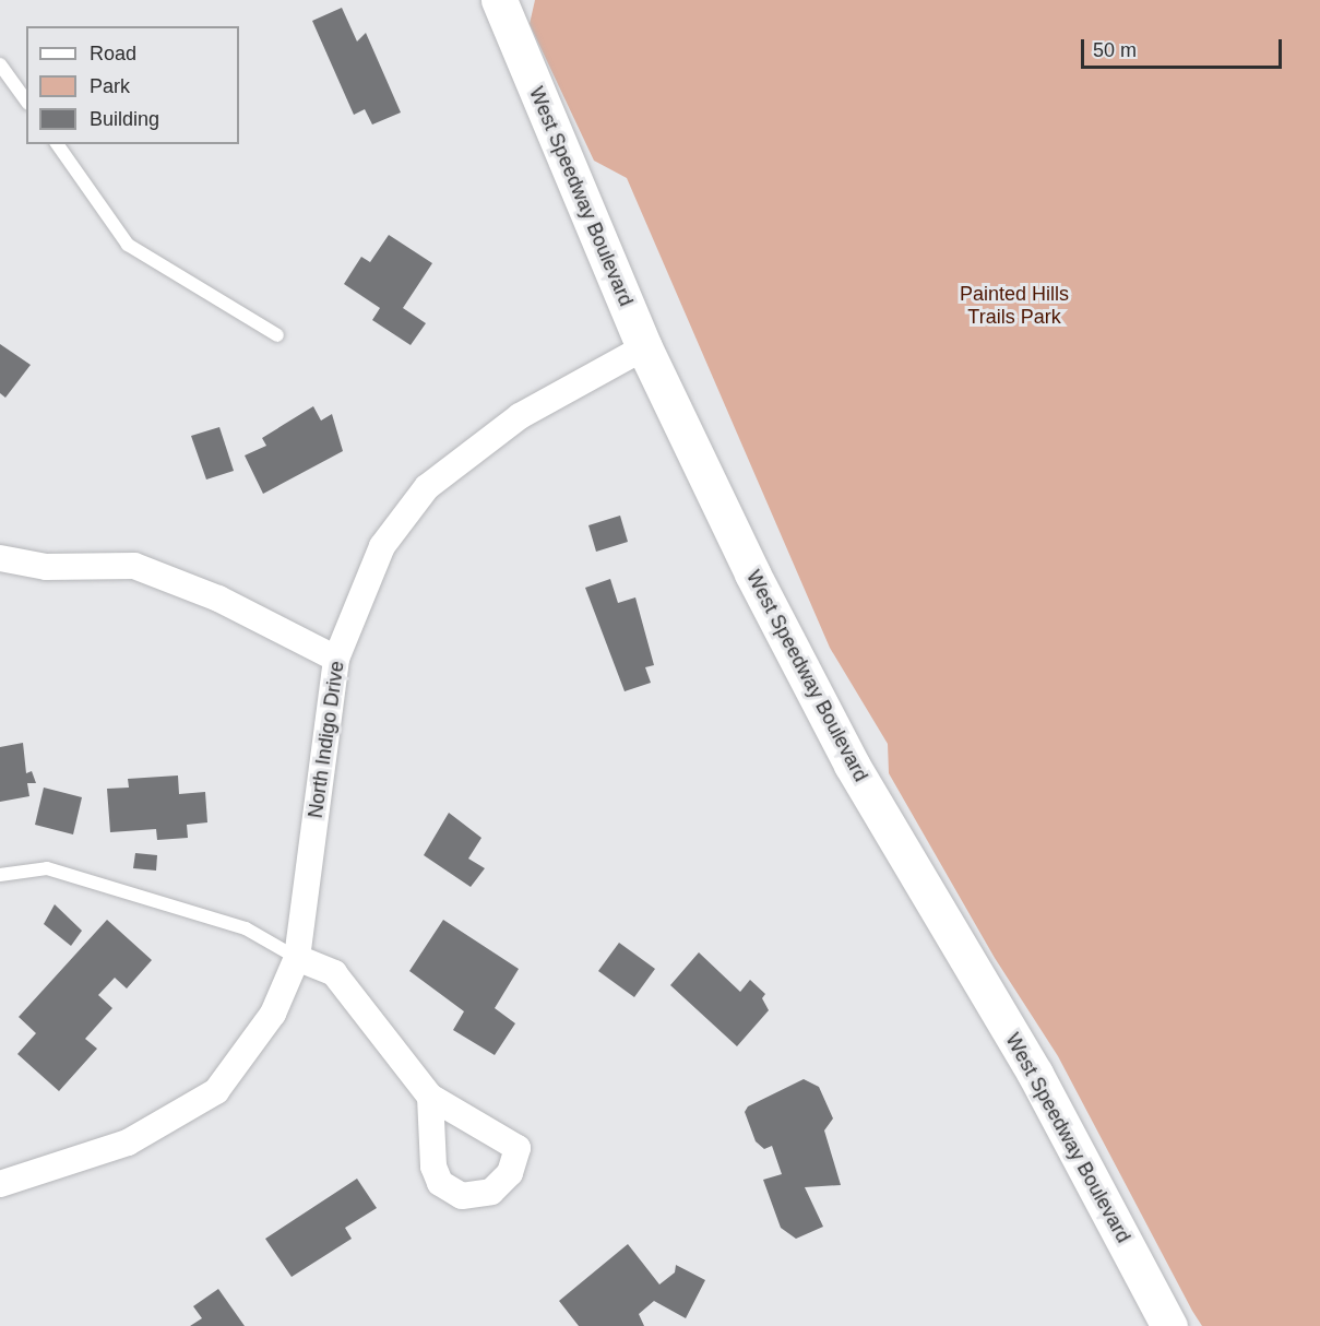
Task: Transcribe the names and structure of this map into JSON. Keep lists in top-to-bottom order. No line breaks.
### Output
{"streets":{"main road":["West Speedway Boulevard"],"street":["North Indigo Drive"]},"crossings":[["West Speedway Boulevard","North Indigo Drive"]],"parks":["Painted Hills Trails Park"],"legend":["Road","Park","Building"],"scale_bar":"50 m"}
